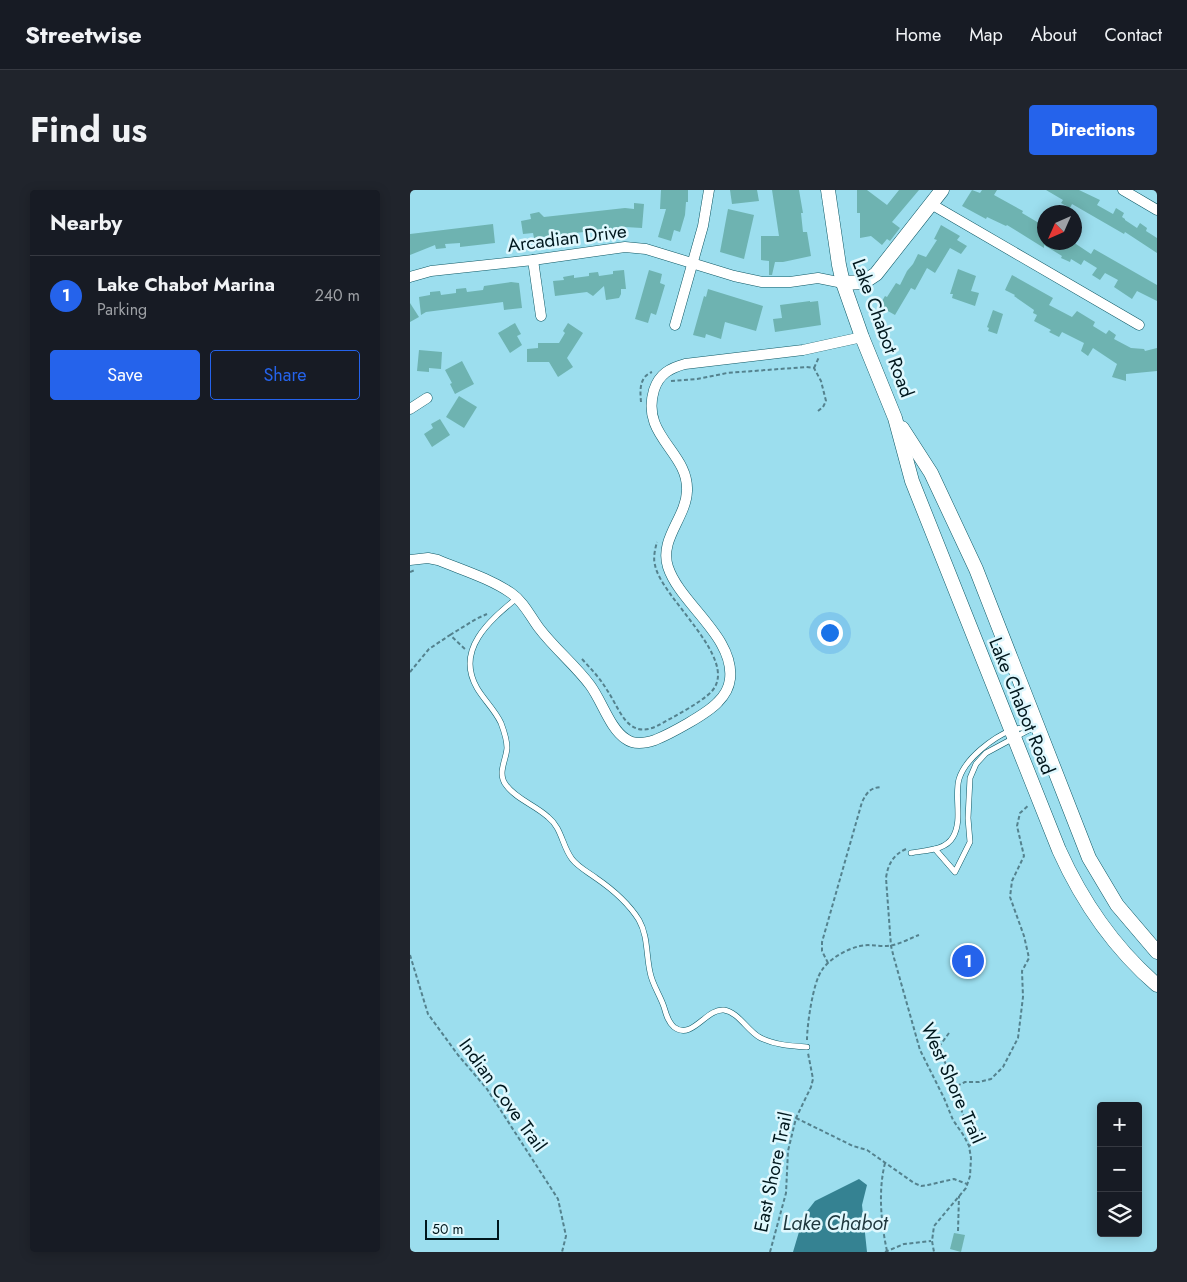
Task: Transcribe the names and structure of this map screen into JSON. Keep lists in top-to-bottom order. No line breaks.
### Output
{"streets":{"main road":["Lake Chabot Road"],"street":["Arcadian Drive"],"path":["West Shore Trail","Indian Cove Trail","East Shore Trail"]},"crossings":[["Arcadian Drive","Lake Chabot Road"],["West Shore Trail","East Shore Trail"]],"water":["Lake Chabot"],"scale_bar":"50 m","north":"bottom left","page":{"header":"Streetwise","nav":["Home","Map","About","Contact"],"title":"Find us","buttons":["Directions",["Save","Share"]],"heading":"Nearby","list":[{"mark":"1","name":"Lake Chabot Marina","note":"Parking","value":"240 m"}],"pins":"1","map_buttons":["+","−"],"scale":"50 m"}}
